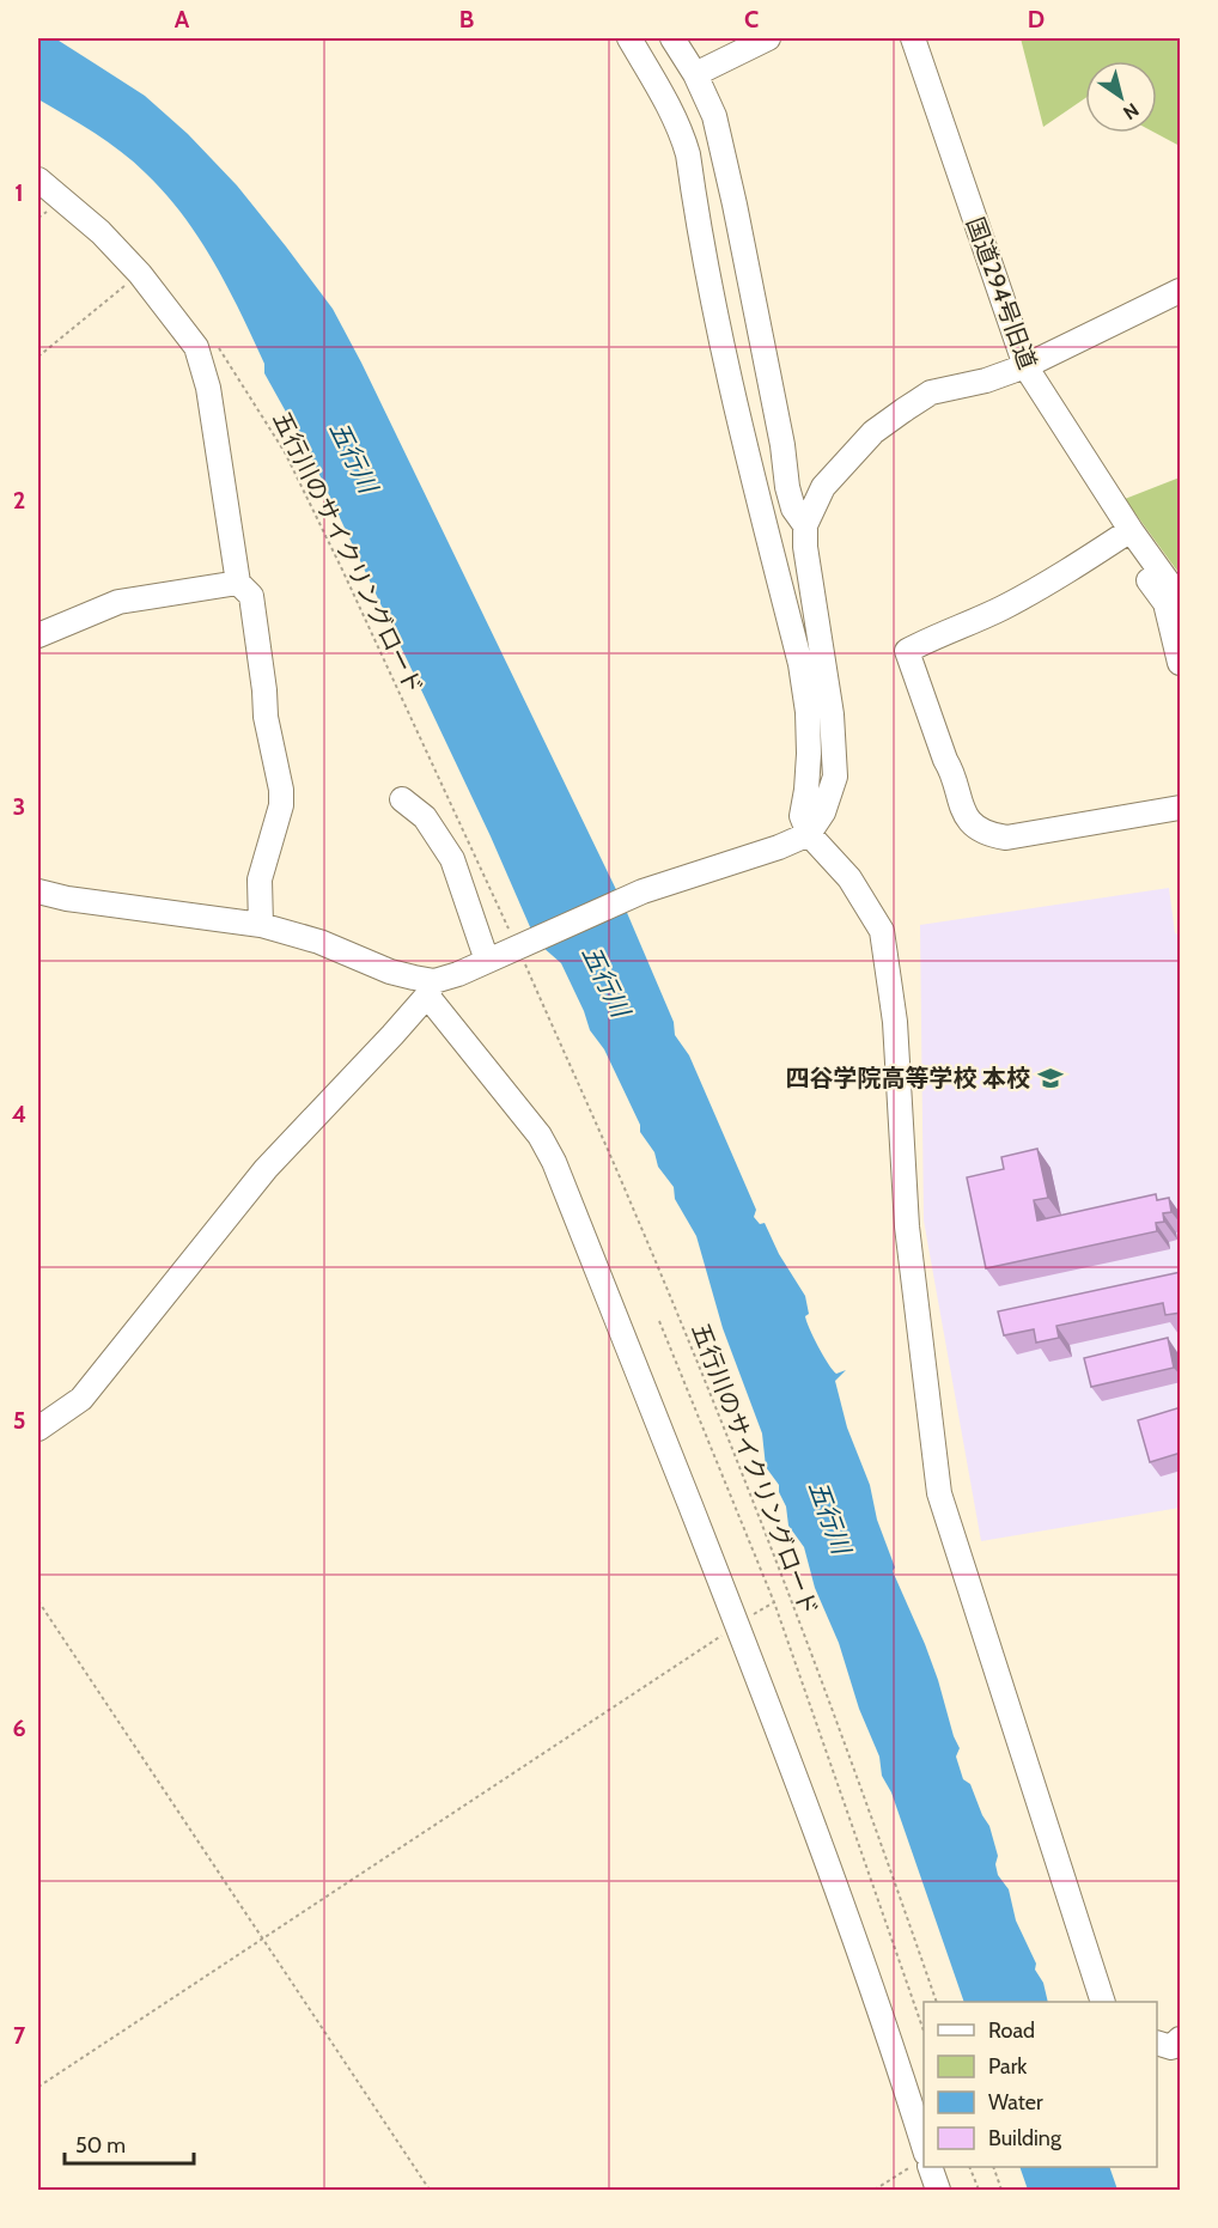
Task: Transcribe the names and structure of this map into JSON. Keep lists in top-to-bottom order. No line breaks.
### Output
{"streets":{"street":["国道294号旧道"],"path":["五行川のサイクリングロード"]},"water":["五行川"],"places":{"school or university":["四谷学院高等学校 本校"]},"legend":["Road","Park","Water","Building"],"scale_bar":"50 m","north":"bottom right","grid":{"columns":["A","B","C","D"],"rows":["1","2","3","4","5","6","7"]}}
